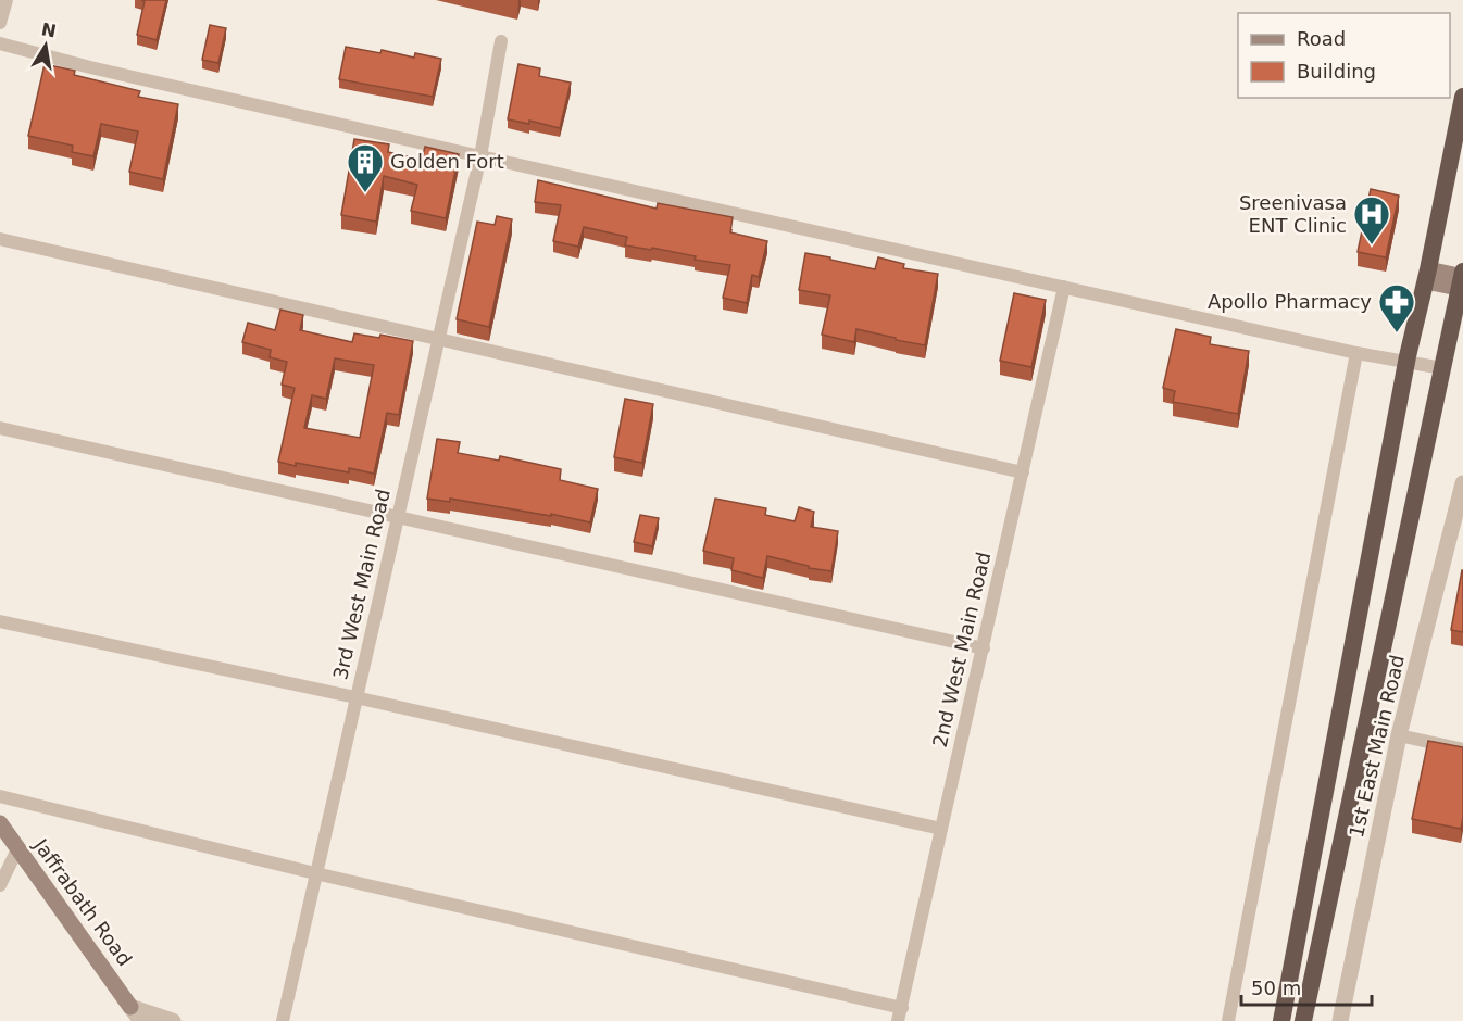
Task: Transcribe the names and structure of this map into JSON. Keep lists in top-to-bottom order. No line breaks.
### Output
{"streets":{"main road":["Jaffrabath Road"],"street":["3rd West Main Road","2nd West Main Road","1st East Main Road"]},"places":{"building":["Golden Fort"],"hospital":["Sreenivasa ENT Clinic"],"pharmacy":["Apollo Pharmacy"]},"legend":["Road","Building"],"scale_bar":"50 m","north":"top"}
